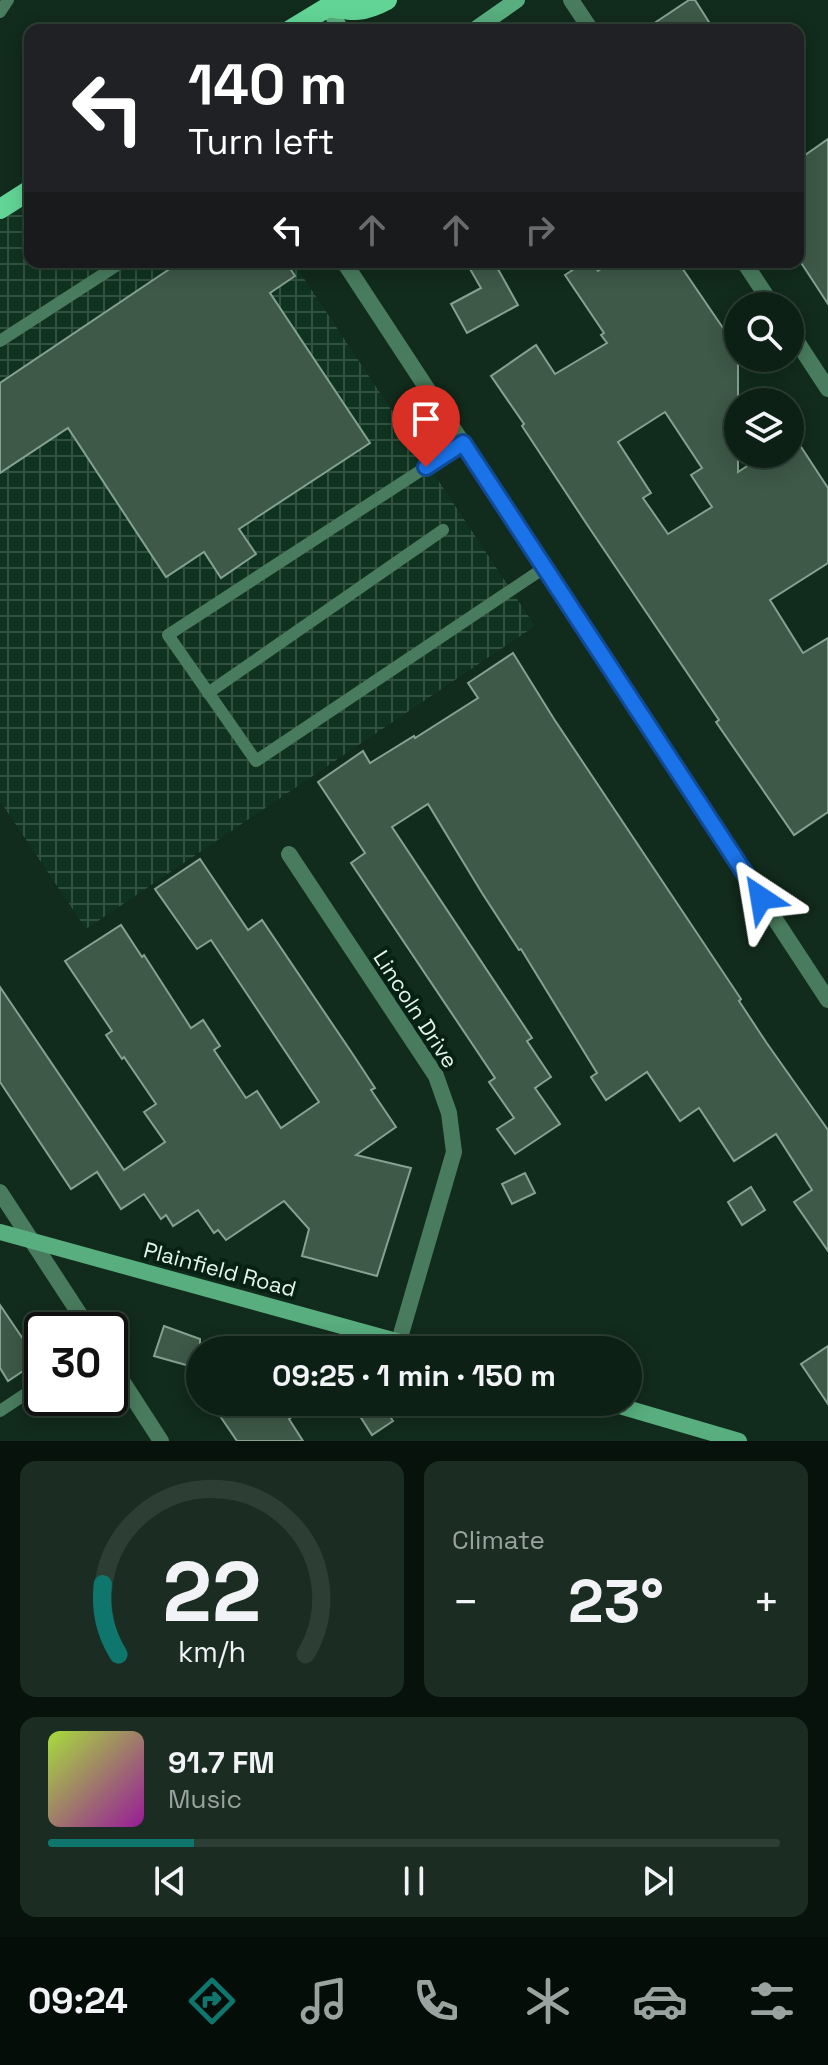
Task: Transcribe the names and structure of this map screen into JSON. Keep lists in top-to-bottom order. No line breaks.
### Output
{"streets":{"street":["Lincoln Drive","Plainfield Road"]},"page":{"turn":["140 m","Turn left"],"limit":"30","trip":"09:25 · 1 min · 150 m","tile":"Climate","heat":["−","23°","+"],"song":["91.7 FM","Music"],"tabs":"09:24","gauge":["22","km/h"]}}
